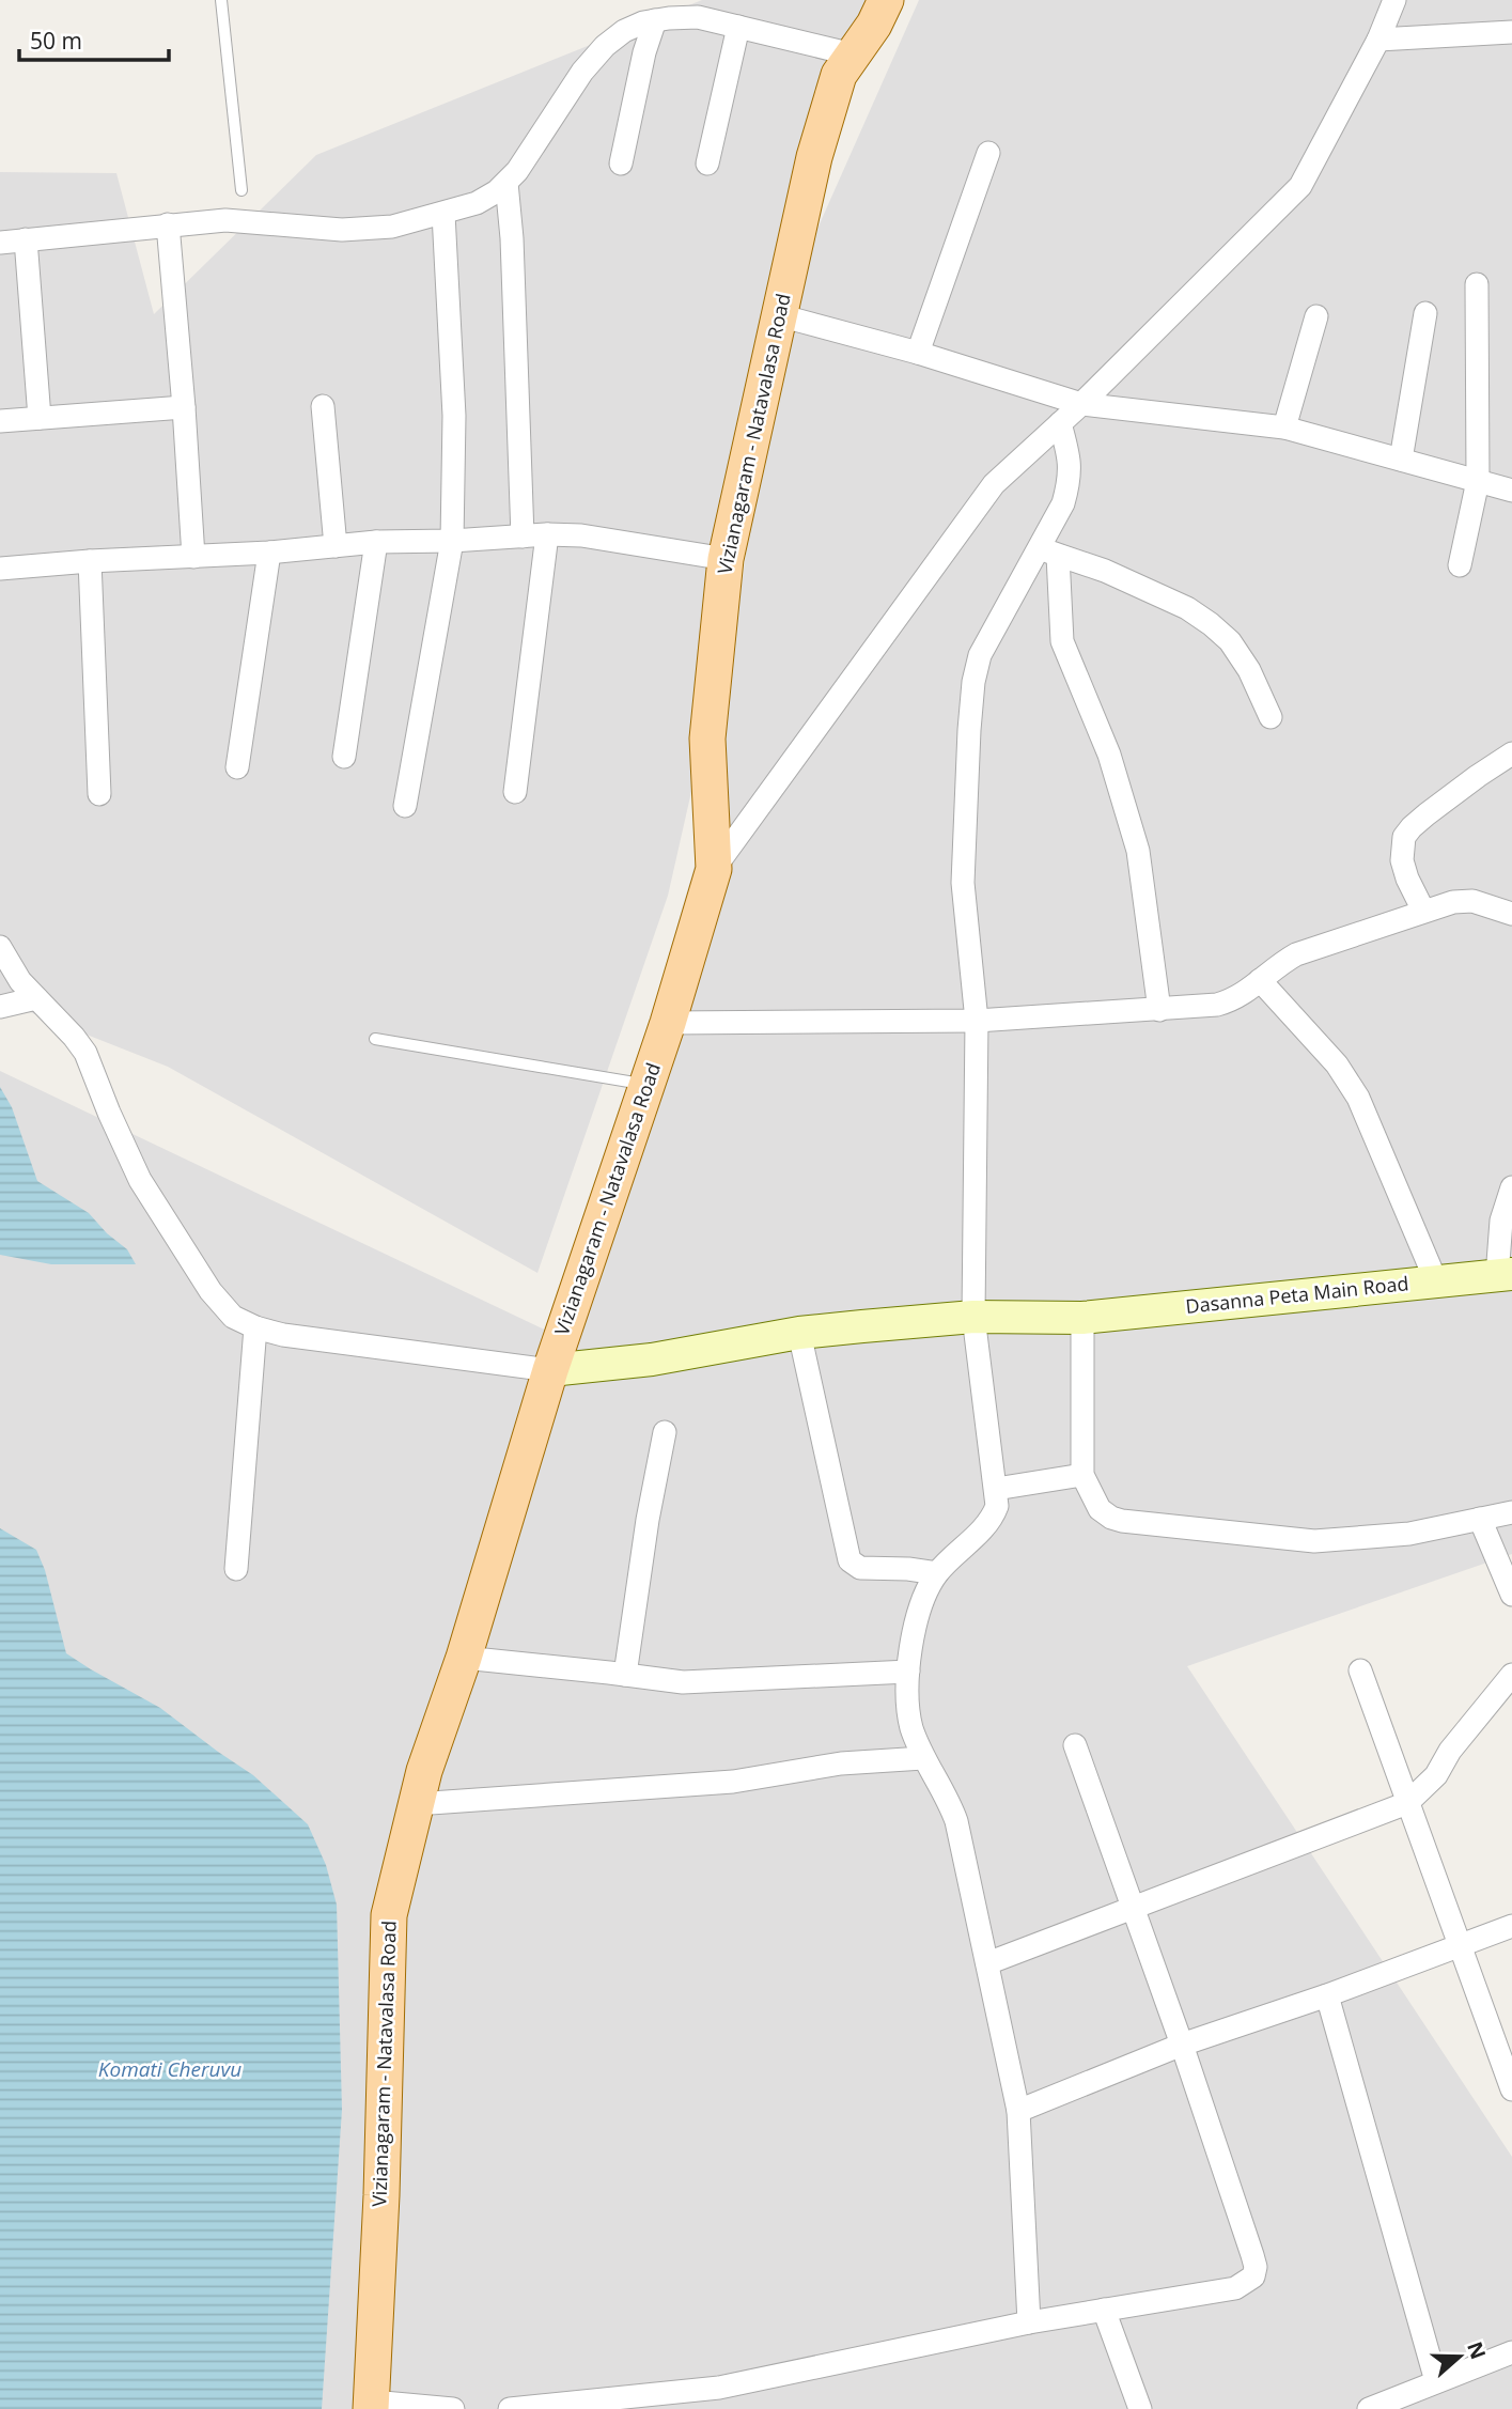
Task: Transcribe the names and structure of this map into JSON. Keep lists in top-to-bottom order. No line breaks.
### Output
{"streets":{"main road":["Vizianagaram - Natavalasa Road"],"street":["Dasanna Peta Main Road"]},"crossings":[["Vizianagaram - Natavalasa Road","Dasanna Peta Main Road"]],"water":["Komati Cheruvu"],"scale_bar":"50 m","north":"right"}
